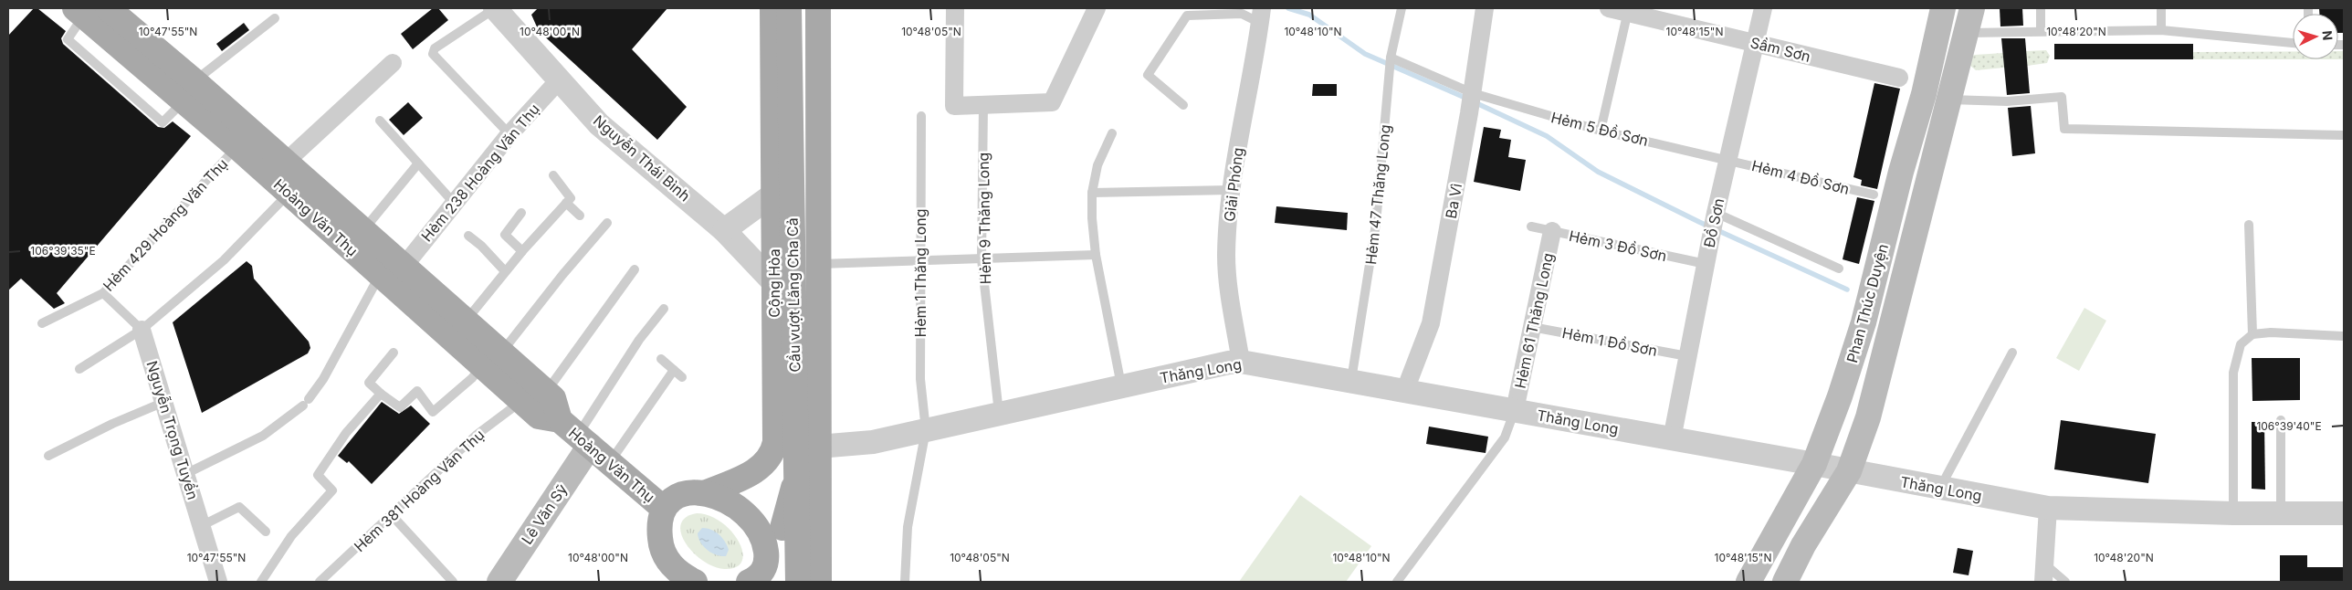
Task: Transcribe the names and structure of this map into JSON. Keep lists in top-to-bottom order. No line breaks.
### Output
{"streets":{"main road":["Hoàng Văn Thụ","Cộng Hòa","Cầu vượt Lăng Cha Cả","Phan Thúc Duyện","Lê Văn Sỹ"],"street":["Sầm Sơn","Nguyễn Thái Bình","Hẻm 238 Hoàng Văn Thụ","Giải Phóng","Ba Vì","Đồ Sơn","Hẻm 61 Thăng Long","Thăng Long","Nguyễn Trọng Tuyển"],"lane":["Hẻm 5 Đồ Sơn","Hẻm 4 Đồ Sơn","Hẻm 47 Thăng Long","Hẻm 9 Thăng Long","Hẻm 429 Hoàng Văn Thụ","Hẻm 3 Đồ Sơn","Hẻm 1 Thăng Long","Hẻm 1 Đồ Sơn","Hẻm 381 Hoàng Văn Thụ"]},"crossings":[["Sầm Sơn","Đồ Sơn"],["Hẻm 5 Đồ Sơn","Hẻm 4 Đồ Sơn"],["Hẻm 5 Đồ Sơn","Hẻm 47 Thăng Long"],["Hẻm 5 Đồ Sơn","Ba Vì"],["Hẻm 5 Đồ Sơn","Đồ Sơn"],["Nguyễn Thái Bình","Hẻm 238 Hoàng Văn Thụ"],["Nguyễn Thái Bình","Cộng Hòa"],["Hẻm 238 Hoàng Văn Thụ","Hoàng Văn Thụ"],["Hẻm 4 Đồ Sơn","Đồ Sơn"],["Giải Phóng","Thăng Long"],["Hẻm 47 Thăng Long","Thăng Long"],["Ba Vì","Thăng Long"],["Hoàng Văn Thụ","Hẻm 429 Hoàng Văn Thụ"],["Hoàng Văn Thụ","Hẻm 381 Hoàng Văn Thụ"],["Hoàng Văn Thụ","Lê Văn Sỹ"],["Hẻm 9 Thăng Long","Thăng Long"],["Đồ Sơn","Hẻm 3 Đồ Sơn"],["Đồ Sơn","Hẻm 1 Đồ Sơn"],["Đồ Sơn","Thăng Long"],["Hẻm 429 Hoàng Văn Thụ","Nguyễn Trọng Tuyển"],["Hẻm 3 Đồ Sơn","Hẻm 61 Thăng Long"],["Hẻm 1 Thăng Long","Thăng Long"],["Phan Thúc Duyện","Thăng Long"],["Hẻm 61 Thăng Long","Hẻm 1 Đồ Sơn"],["Hẻm 61 Thăng Long","Thăng Long"]],"north":"right","coordinates":["10°47'55\"N","10°48'00\"N","10°48'10\"N","10°48'15\"N","10°48'20\"N","10°48'05\"N","106°39'35\"E","106°39'40\"E"]}
